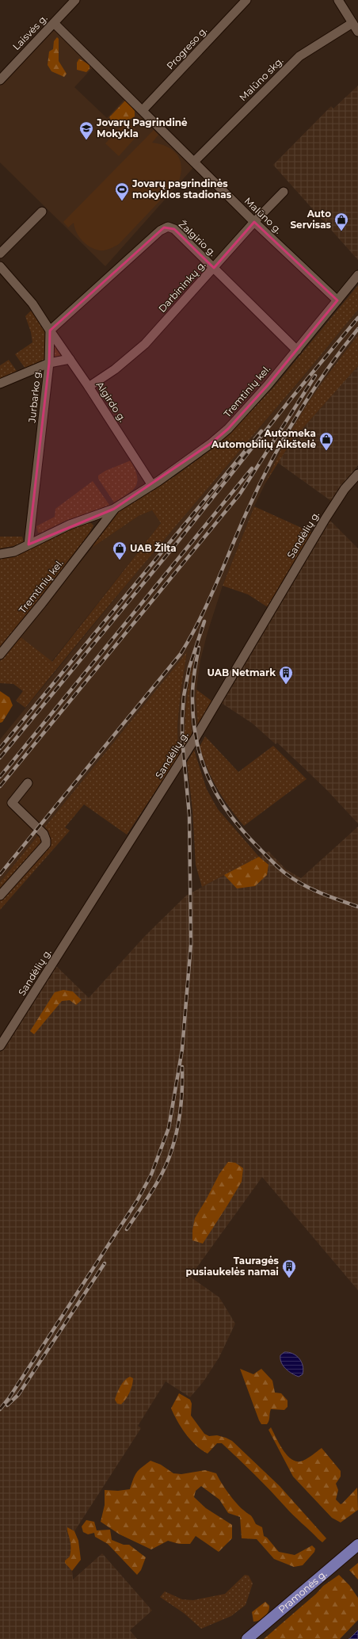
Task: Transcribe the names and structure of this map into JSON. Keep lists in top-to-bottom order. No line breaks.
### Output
{"streets":{"main road":["Pramonės g."],"street":["Laisvės g.","Progreso g.","Malūno skg.","Malūno g.","Žalgirio g.","Darbininkų g.","Tremtinių kel.","Jurbarko g.","Algirdo g.","Sandėlių g."]},"crossings":[["Laisvės g.","Malūno g."],["Progreso g.","Malūno g."],["Malūno skg.","Malūno g."],["Malūno g.","Darbininkų g."],["Malūno g.","Tremtinių kel."],["Žalgirio g.","Darbininkų g."],["Žalgirio g.","Tremtinių kel."],["Žalgirio g.","Jurbarko g."],["Žalgirio g.","Algirdo g."],["Darbininkų g.","Algirdo g."],["Tremtinių kel.","Jurbarko g."],["Tremtinių kel.","Algirdo g."],["Jurbarko g.","Algirdo g."]],"places":{"school or university":["Jovarų Pagrindinė Mokykla"],"sports":["Jovarų pagrindinės mokyklos stadionas"],"shop":["Auto Servisas","Automeka Automobilių Aikštelė","UAB Žilta"],"building":["UAB Netmark","Tauragės pusiaukelės namai"]}}
